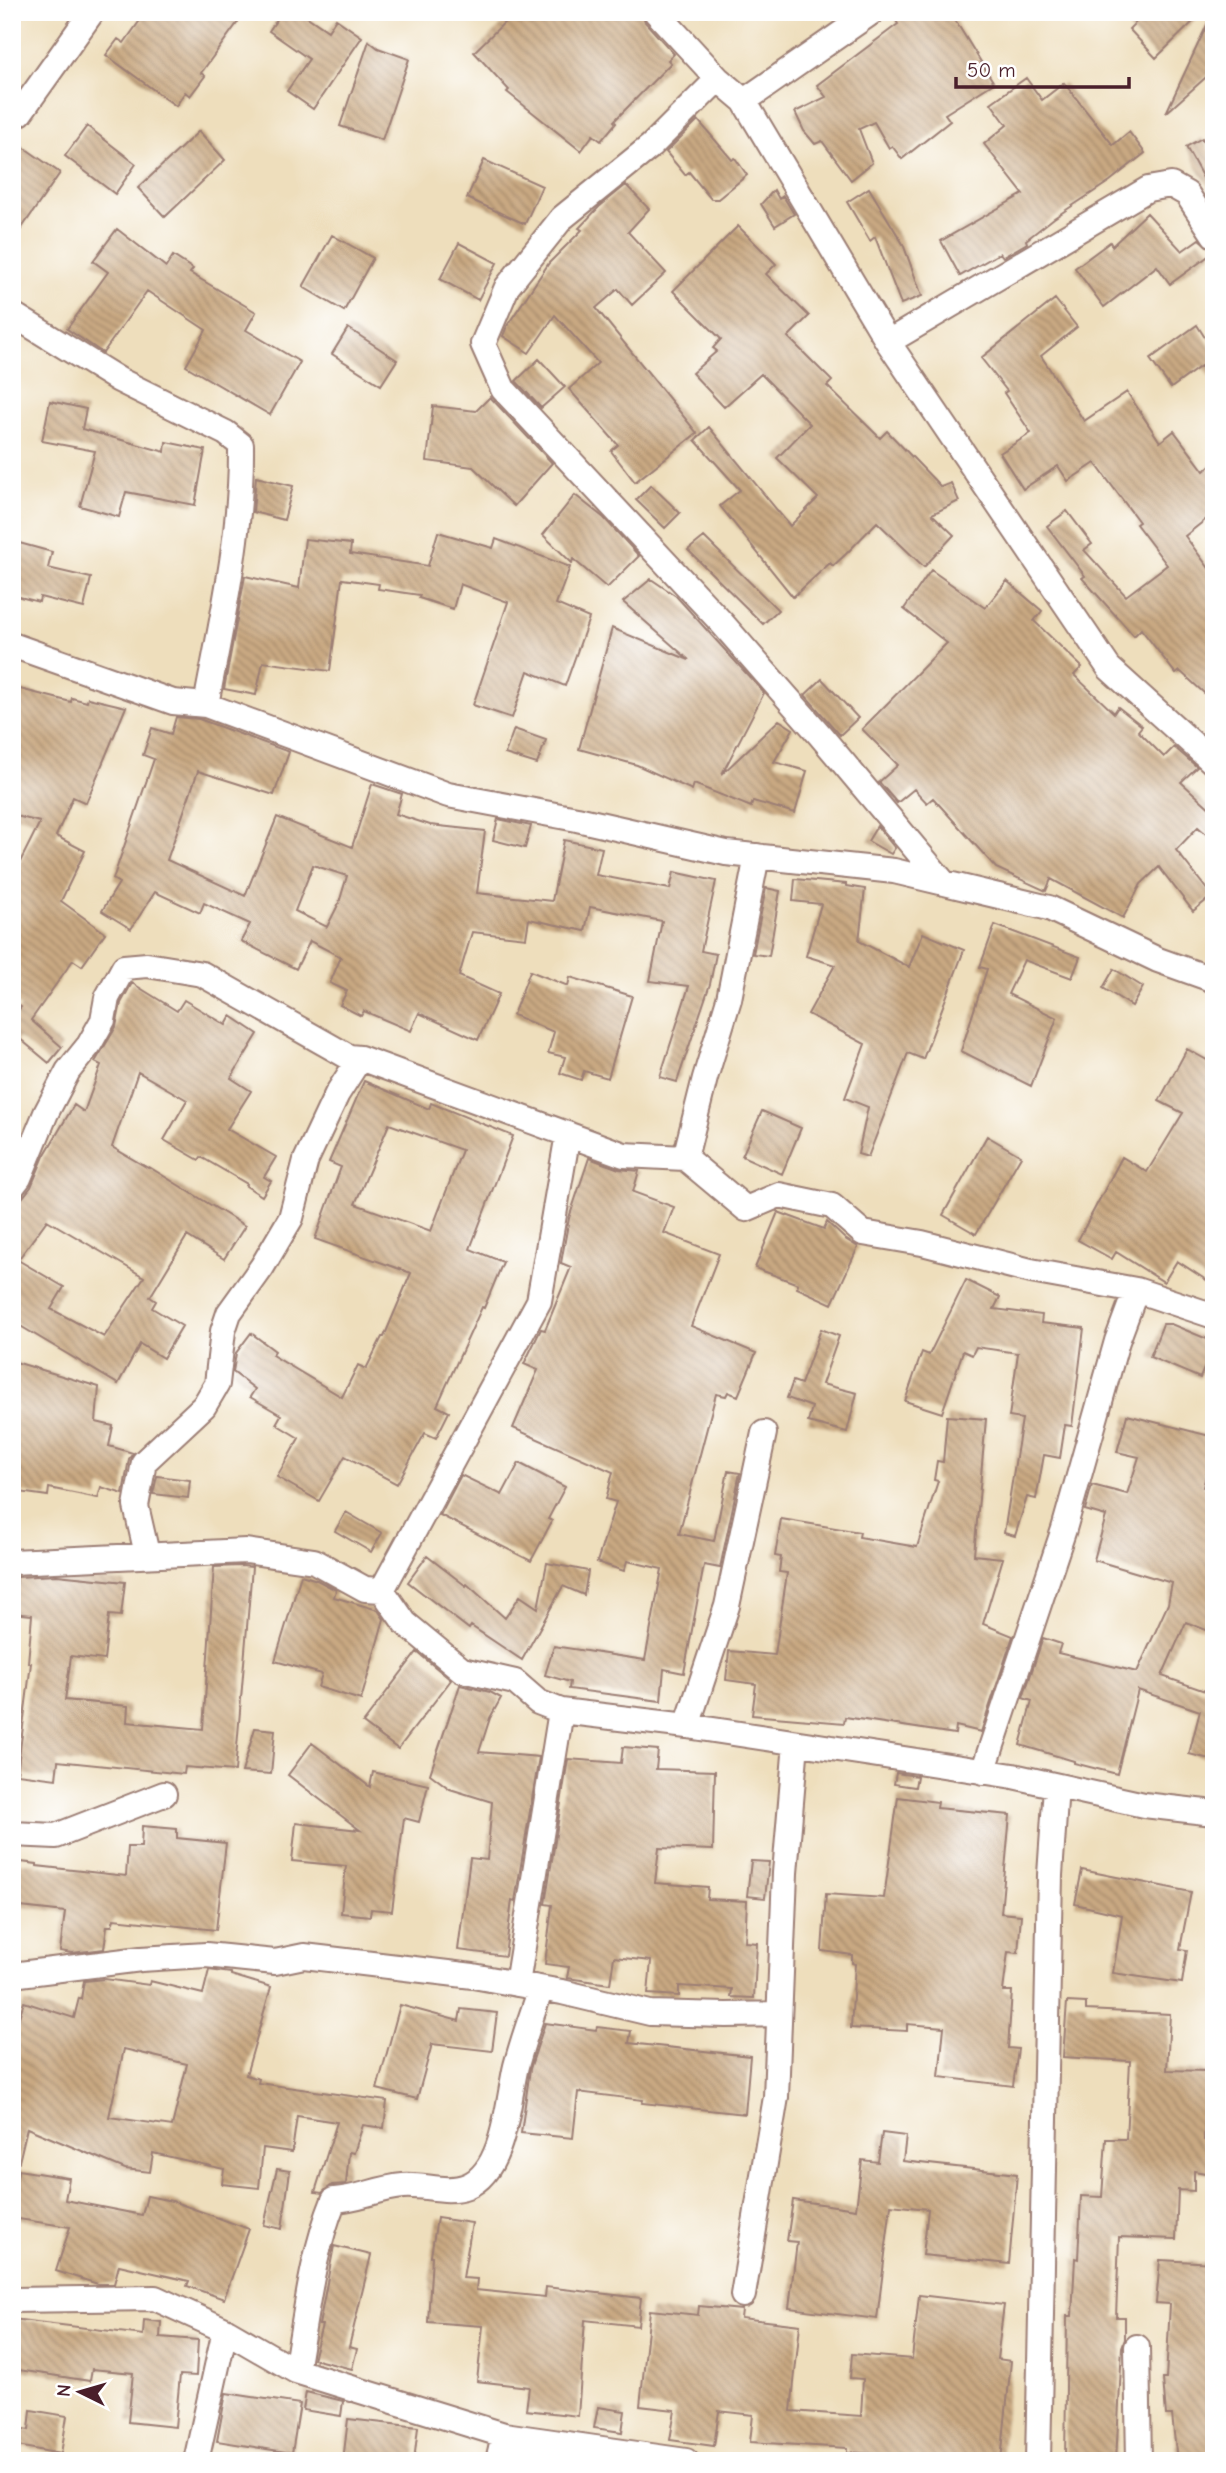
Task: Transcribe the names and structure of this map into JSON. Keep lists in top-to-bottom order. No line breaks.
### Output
{"scale_bar":"50 m","north":"left"}
